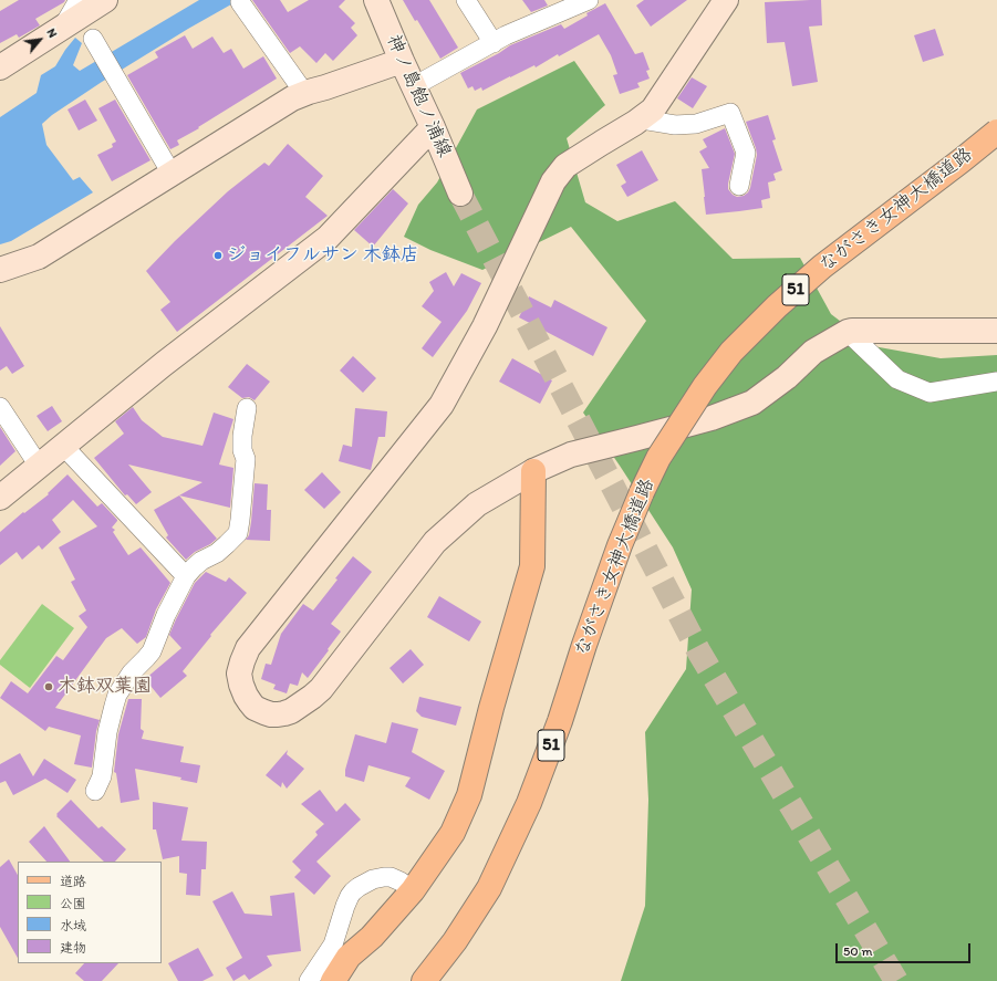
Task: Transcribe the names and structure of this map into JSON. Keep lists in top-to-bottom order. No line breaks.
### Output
{"streets":{"main road":["ながさき女神大橋道路","51"],"street":["神ノ島飽ノ浦線"]},"places":["ジョイフルサン 木鉢店","木鉢双葉園"],"legend":["道路","公園","水域","建物"],"scale_bar":"50 m","north":"top right"}
